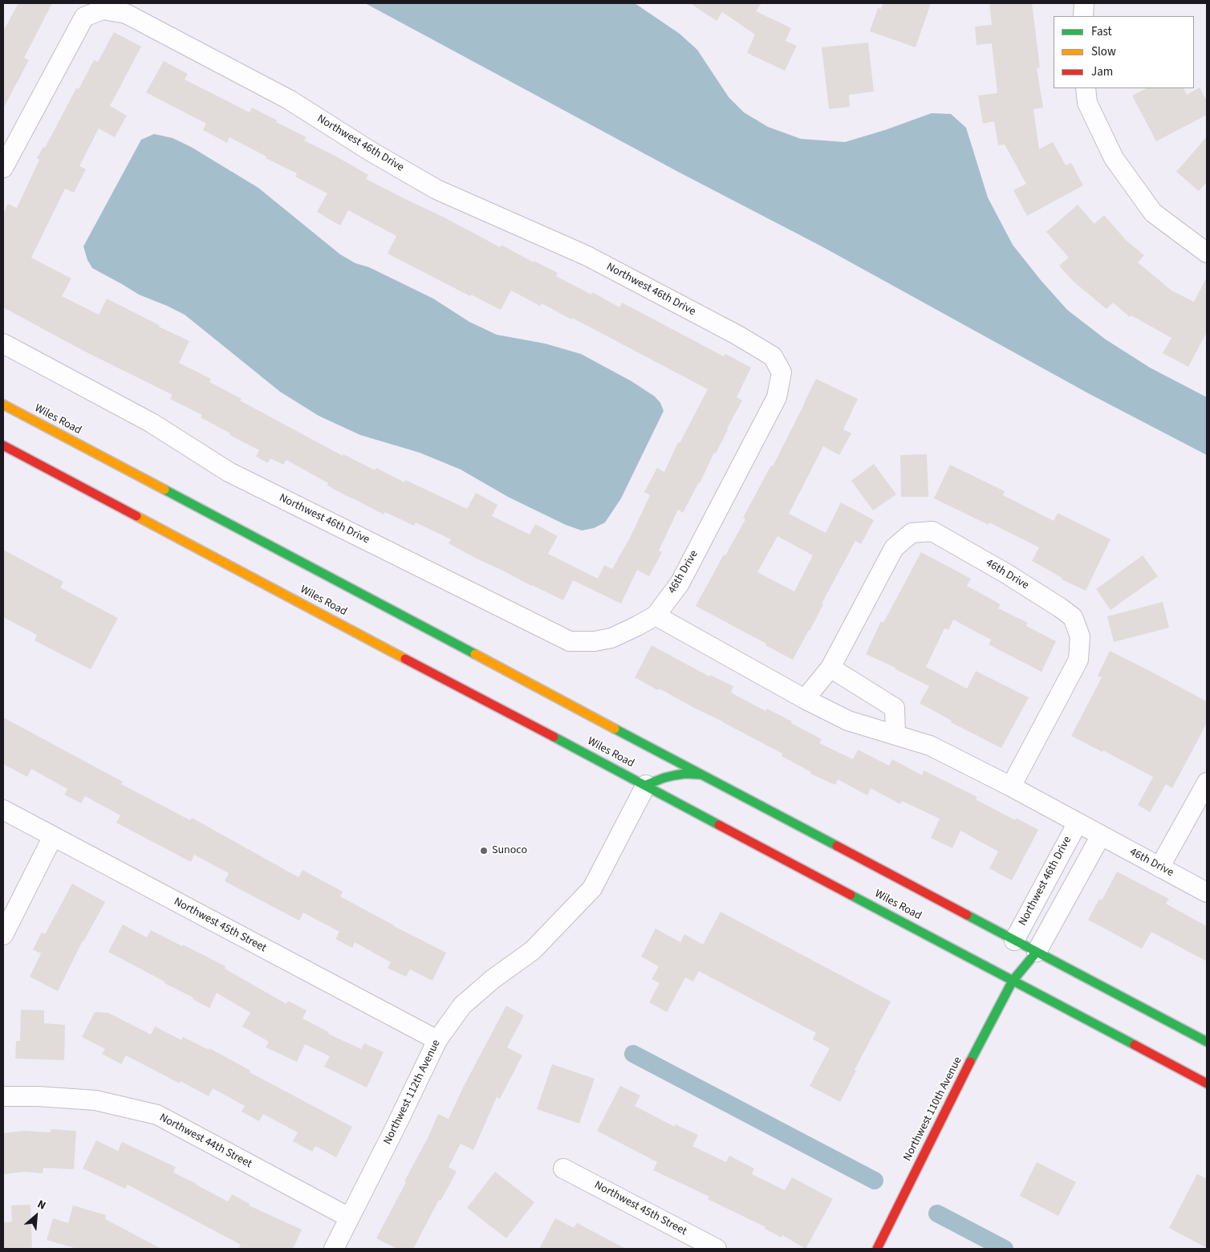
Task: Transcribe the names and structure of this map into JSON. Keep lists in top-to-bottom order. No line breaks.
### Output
{"streets":{"main road":["Wiles Road","Northwest 110th Avenue"],"street":["Northwest 46th Drive","46th Drive","Northwest 45th Street","Northwest 112th Avenue","Northwest 44th Street"]},"crossings":[["Northwest 46th Drive","Wiles Road"],["Northwest 46th Drive","46th Drive"],["Wiles Road","Northwest 112th Avenue"],["Wiles Road","Northwest 110th Avenue"],["Northwest 45th Street","Northwest 112th Avenue"],["Northwest 112th Avenue","Northwest 44th Street"]],"places":["Sunoco"],"legend":["Fast","Slow","Jam"],"north":"top right"}
